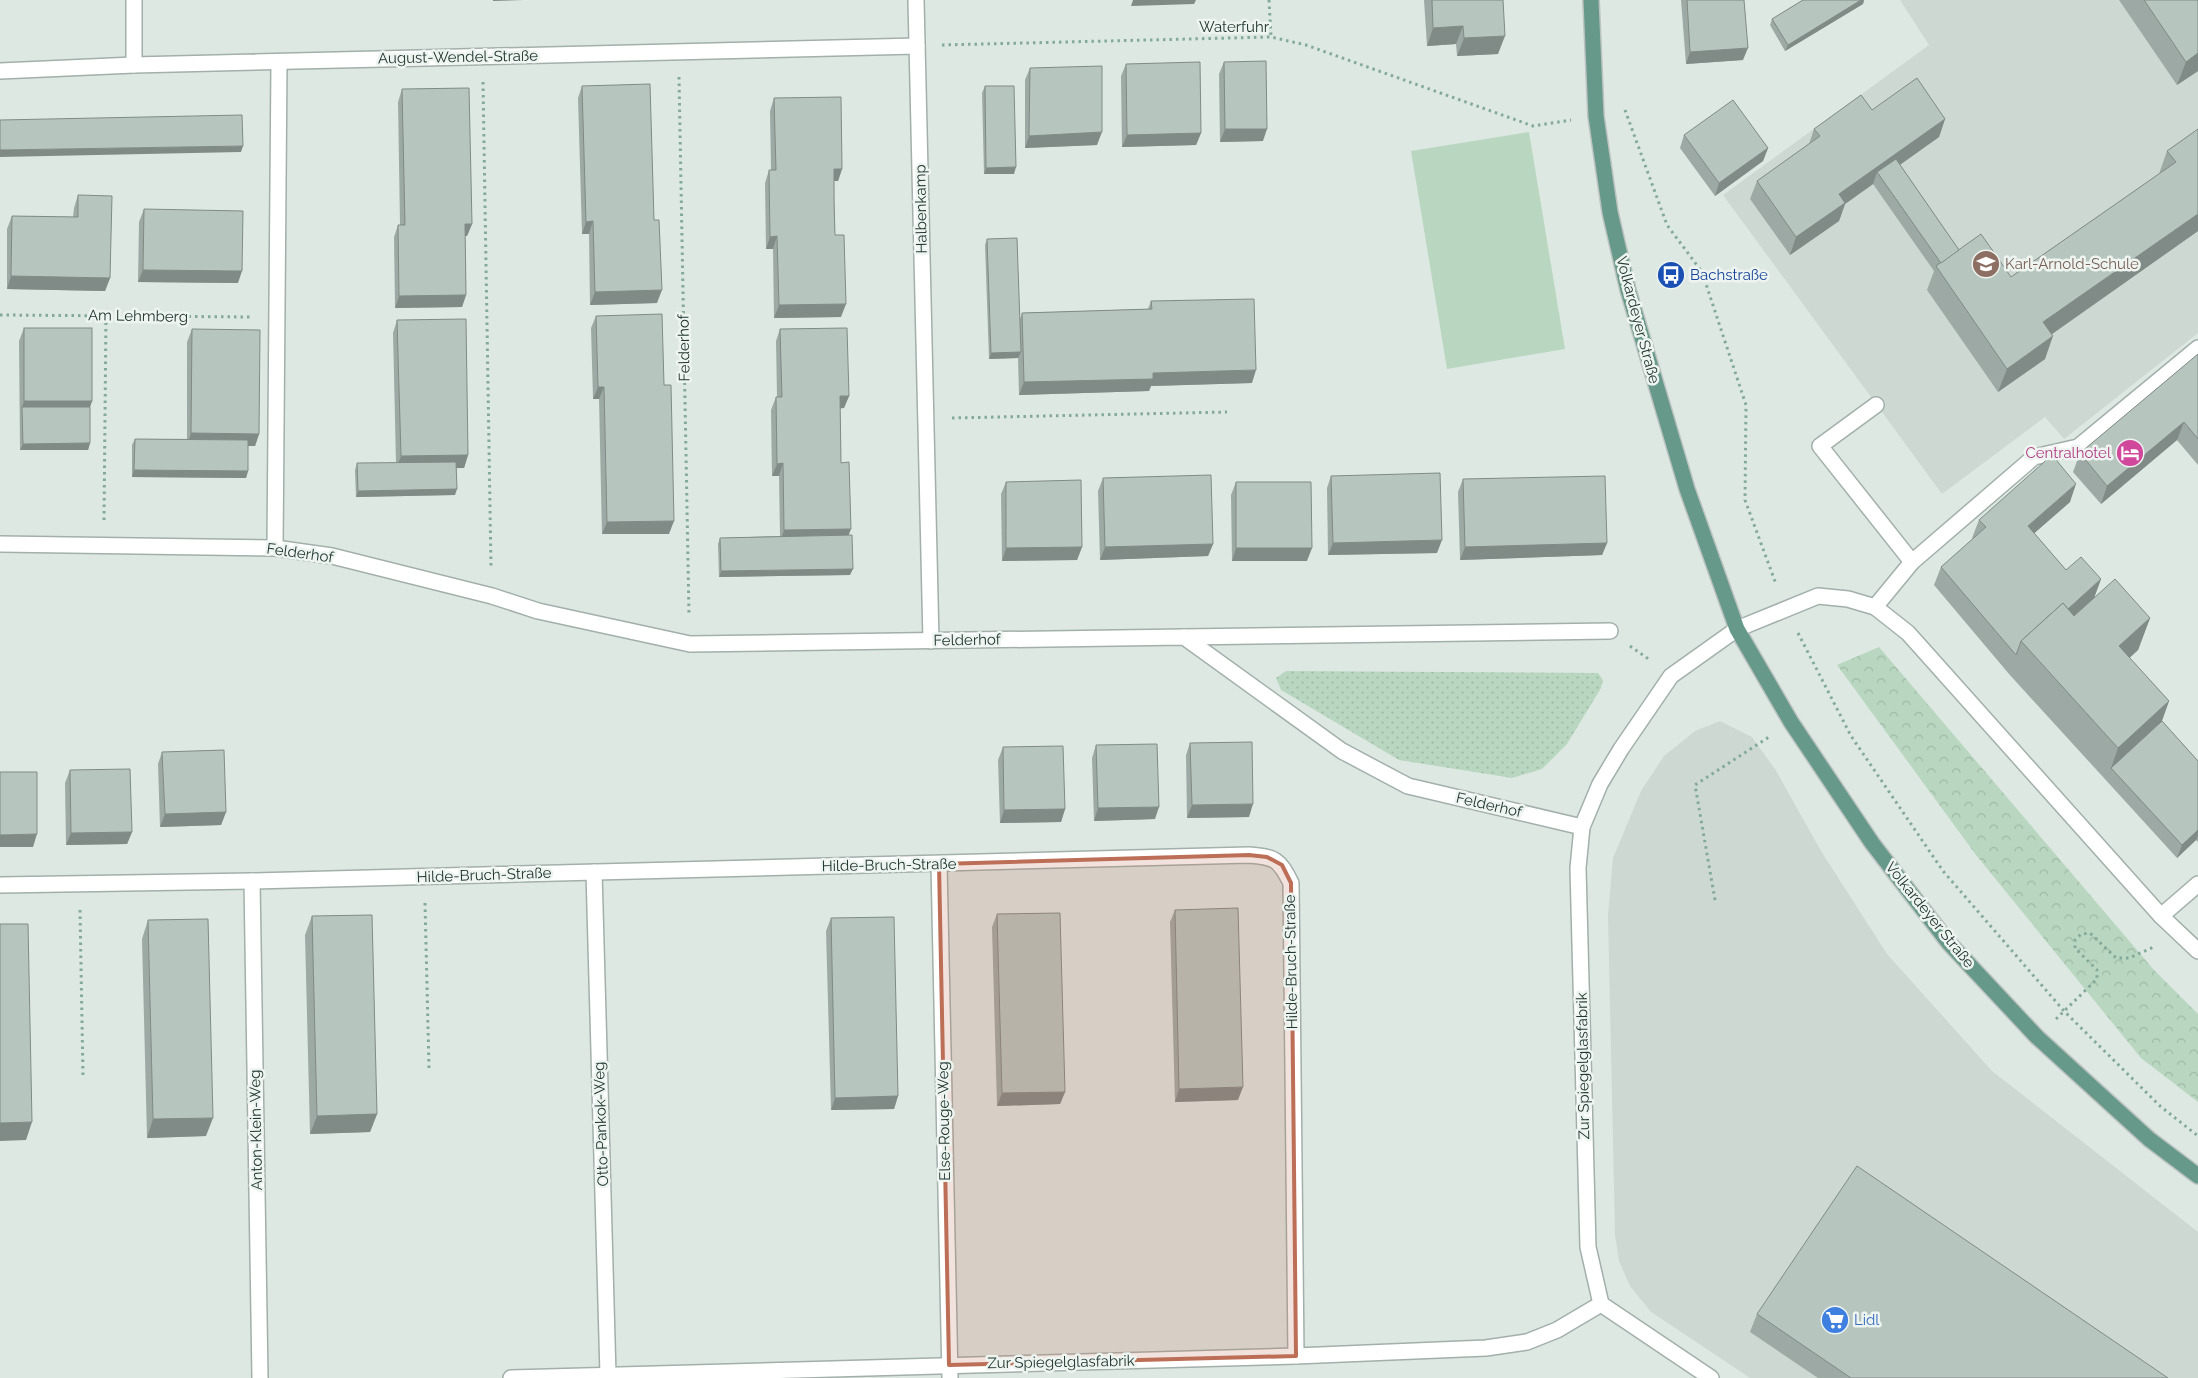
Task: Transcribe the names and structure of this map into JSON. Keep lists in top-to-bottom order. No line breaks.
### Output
{"streets":{"main road":["Volkardeyer Straße"],"street":["August-Wendel-Straße","Halbenkamp","Felderhof","Hilde-Bruch-Straße","Zur Spiegelglasfabrik","Else-Rouge-Weg","Otto-Pankok-Weg","Anton-Klein-Weg"],"path":["Waterfuhr","Am Lehmberg"]},"crossings":[["Waterfuhr","August-Wendel-Straße"],["Waterfuhr","Halbenkamp"],["Waterfuhr","Volkardeyer Straße"],["August-Wendel-Straße","Halbenkamp"],["August-Wendel-Straße","Felderhof"],["Halbenkamp","Felderhof"],["Felderhof","Zur Spiegelglasfabrik"],["Hilde-Bruch-Straße","Zur Spiegelglasfabrik"],["Hilde-Bruch-Straße","Else-Rouge-Weg"],["Hilde-Bruch-Straße","Otto-Pankok-Weg"],["Hilde-Bruch-Straße","Anton-Klein-Weg"],["Zur Spiegelglasfabrik","Else-Rouge-Weg"],["Zur Spiegelglasfabrik","Otto-Pankok-Weg"]],"places":{"school or university":["Karl-Arnold-Schule"],"bus stop":["Bachstraße"],"hotel":["Centralhotel"],"supermarket":["Lidl"]}}
